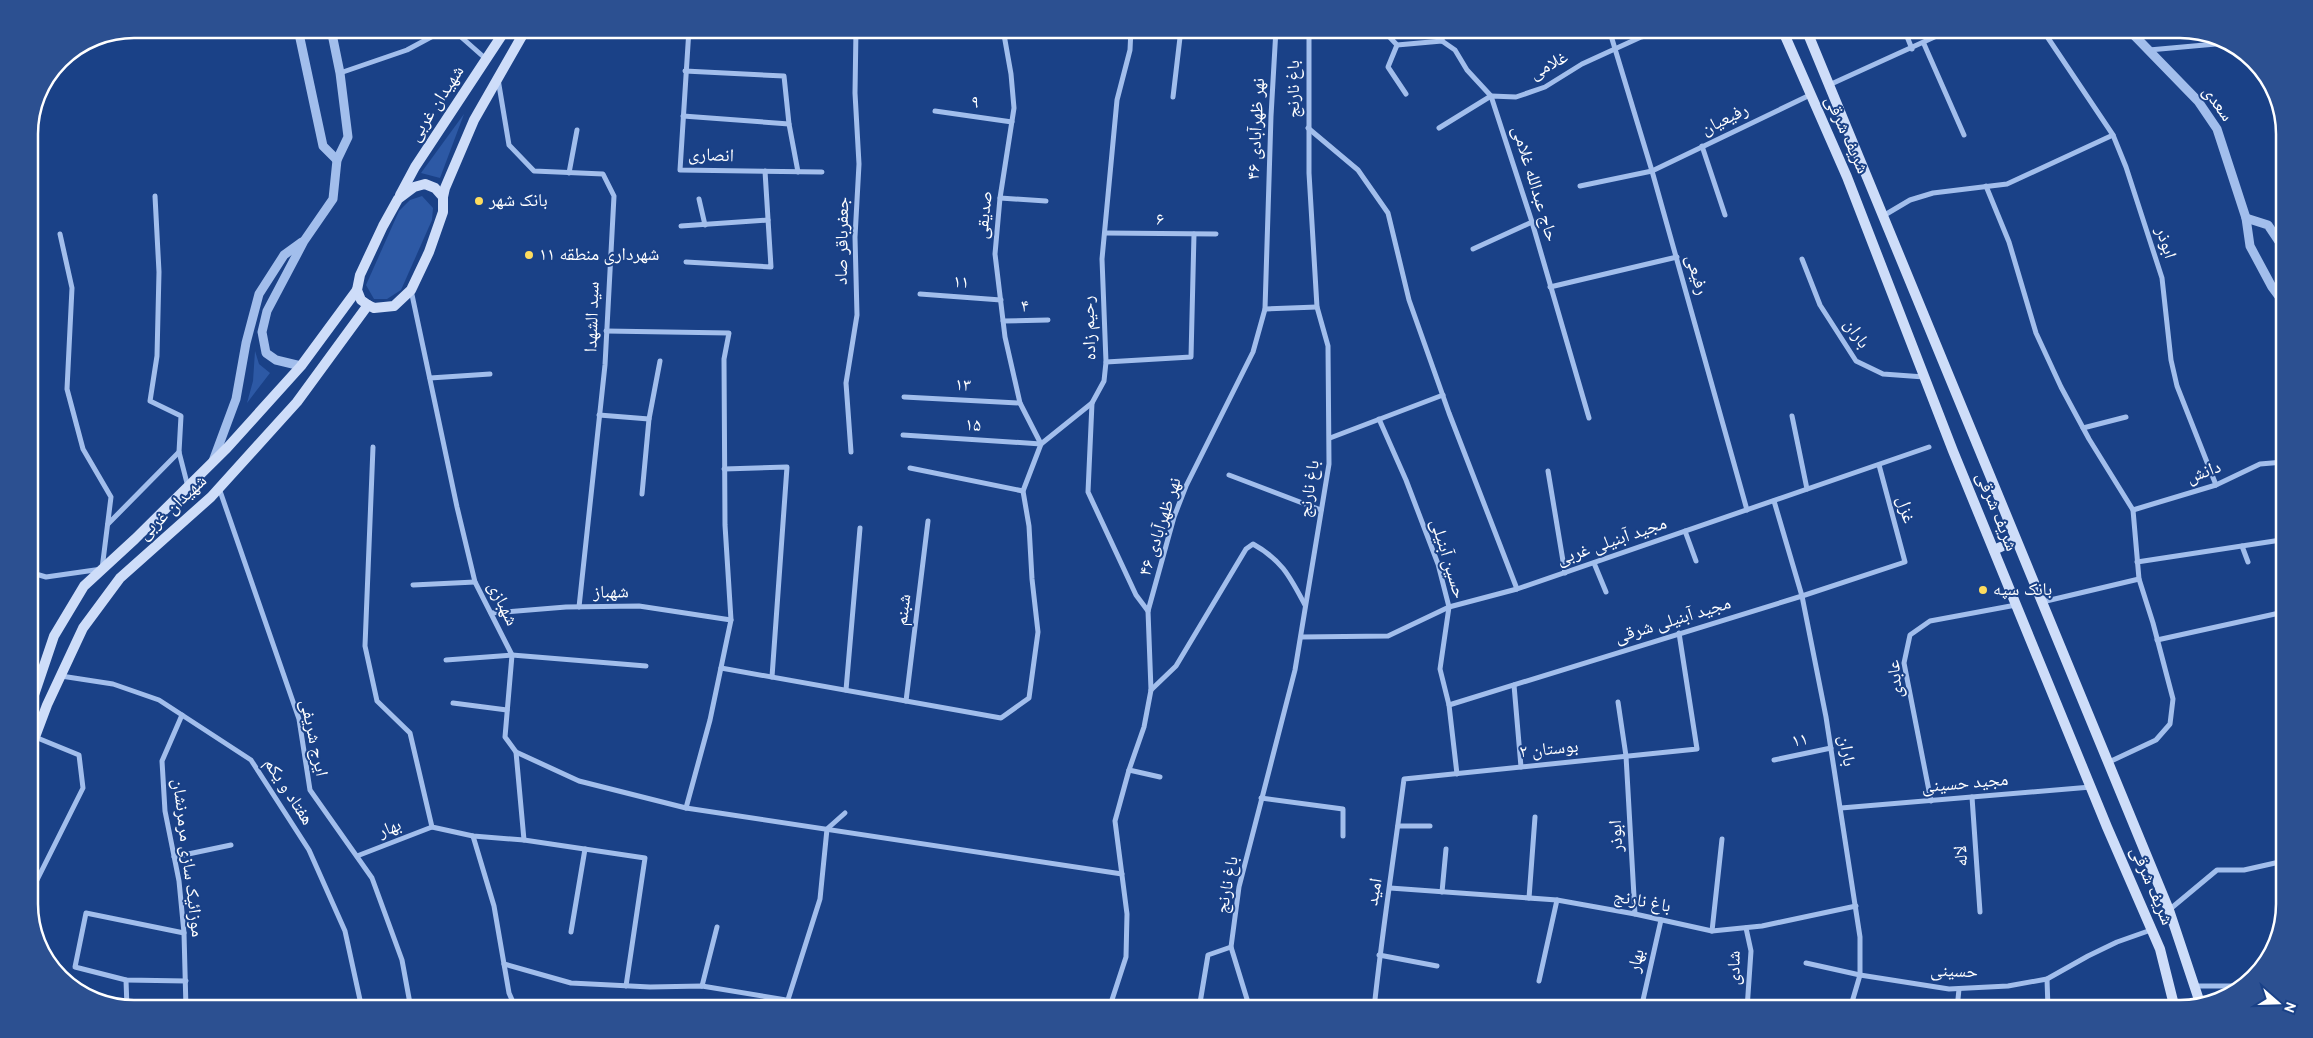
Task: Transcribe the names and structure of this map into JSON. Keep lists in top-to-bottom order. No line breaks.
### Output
{"streets":{"main road":["شهیدان غربی","شریف شرقی"],"street":["غلامی","باغ نارنج","۹","سعدی","رفیعیان","نهر ظهرآبادی ۴۶","انصاری","حاج عبدالله غلامی","صدیقی","۶","جعفرباقر صاد","ابوذر","رفیعی","۱۱","۴","سید الشهدا","رحیم زاده","باران","۱۳","۱۵","دانش","غزل","مجید آبنیلی غربی","حسین آبنیلی","شهباز","شهبازی","شبنم","مجید آبنیلی شرقی","عابدی","ایرج شریفی","بوستان ۲","مجید حسینی","هفتاد و یکم","بهار","لاله","موزائیک سازی مرمرنشان","امید","شادی","حسینی"]},"crossings":[["غلامی","حاج عبدالله غلامی"],["غلامی","رفیعی"],["باغ نارنج","ابوذر"],["باغ نارنج","باران"],["باغ نارنج","مجید آبنیلی غربی"],["باغ نارنج","بهار"],["باغ نارنج","امید"],["باغ نارنج","شادی"],["۹","صدیقی"],["شهیدان غربی","ایرج شریفی"],["شهیدان غربی","هفتاد و یکم"],["رفیعیان","شریف شرقی"],["رفیعیان","رفیعی"],["نهر ظهرآبادی ۴۶","رحیم زاده"],["شریف شرقی","باران"],["شریف شرقی","عابدی"],["شریف شرقی","مجید حسینی"],["شریف شرقی","حسینی"],["صدیقی","۱۱"],["صدیقی","۴"],["صدیقی","۱۳"],["صدیقی","۱۵"],["۶","رحیم زاده"],["ابوذر","دانش"],["ابوذر","بوستان ۲"],["رفیعی","مجید آبنیلی غربی"],["۱۱","باران"],["سید الشهدا","شهباز"],["باران","مجید آبنیلی غربی"],["باران","مجید آبنیلی شرقی"],["باران","مجید حسینی"],["باران","حسینی"],["غزل","مجید آبنیلی غربی"],["غزل","مجید آبنیلی شرقی"],["مجید آبنیلی غربی","حسین آبنیلی"],["حسین آبنیلی","مجید آبنیلی شرقی"],["حسین آبنیلی","بوستان ۲"],["شهباز","شهبازی"],["مجید آبنیلی شرقی","بوستان ۲"],["عابدی","مجید حسینی"],["ایرج شریفی","بهار"],["بوستان ۲","امید"],["مجید حسینی","لاله"],["هفتاد و یکم","موزائیک سازی مرمرنشان"]],"places":["بانک شهر","شهرداری منطقه ۱۱","بانک سپه"],"north":"right"}
